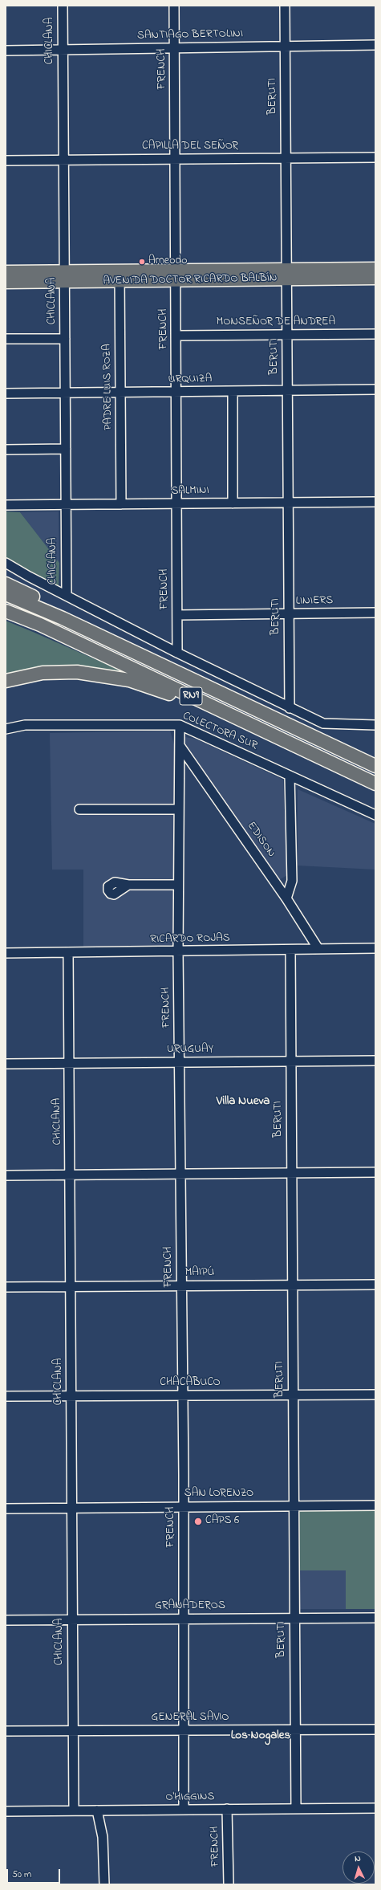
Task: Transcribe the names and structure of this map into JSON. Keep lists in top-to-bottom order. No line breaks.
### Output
{"streets":{"highway":["RN9"],"main road":["AVENIDA DOCTOR RICARDO BALBÍN"],"street":["SANTIAGO BERTOLINI","CHICLANA","FRENCH","BERUTI","CAPILLA DEL SEÑOR","MONSEÑOR DE ANDREA","URQUIZA","PADRE LUIS ROZA","SALMINI","LINIERS","COLECTORA SUR","EDISON","RICARDO ROJAS","URUGUAY","MAIPÚ","CHACABUCO","SAN LORENZO","GRANADEROS","GENERAL SAVIO","O'HIGGINS"]},"crossings":[["SANTIAGO BERTOLINI","CHICLANA"],["SANTIAGO BERTOLINI","FRENCH"],["SANTIAGO BERTOLINI","BERUTI"],["CHICLANA","CAPILLA DEL SEÑOR"],["CHICLANA","AVENIDA DOCTOR RICARDO BALBÍN"],["CHICLANA","URQUIZA"],["CHICLANA","SALMINI"],["CHICLANA","RICARDO ROJAS"],["CHICLANA","URUGUAY"],["CHICLANA","MAIPÚ"],["CHICLANA","CHACABUCO"],["CHICLANA","SAN LORENZO"],["CHICLANA","GRANADEROS"],["CHICLANA","GENERAL SAVIO"],["CHICLANA","O'HIGGINS"],["FRENCH","CAPILLA DEL SEÑOR"],["FRENCH","AVENIDA DOCTOR RICARDO BALBÍN"],["FRENCH","MONSEÑOR DE ANDREA"],["FRENCH","URQUIZA"],["FRENCH","SALMINI"],["FRENCH","LINIERS"],["FRENCH","COLECTORA SUR"],["FRENCH","EDISON"],["FRENCH","RICARDO ROJAS"],["FRENCH","URUGUAY"],["FRENCH","MAIPÚ"],["FRENCH","CHACABUCO"],["FRENCH","SAN LORENZO"],["FRENCH","GRANADEROS"],["FRENCH","GENERAL SAVIO"],["FRENCH","O'HIGGINS"],["BERUTI","CAPILLA DEL SEÑOR"],["BERUTI","AVENIDA DOCTOR RICARDO BALBÍN"],["BERUTI","MONSEÑOR DE ANDREA"],["BERUTI","URQUIZA"],["BERUTI","SALMINI"],["BERUTI","LINIERS"],["BERUTI","RICARDO ROJAS"],["BERUTI","URUGUAY"],["BERUTI","MAIPÚ"],["BERUTI","CHACABUCO"],["BERUTI","SAN LORENZO"],["BERUTI","GRANADEROS"],["BERUTI","GENERAL SAVIO"],["BERUTI","O'HIGGINS"],["AVENIDA DOCTOR RICARDO BALBÍN","PADRE LUIS ROZA"],["URQUIZA","PADRE LUIS ROZA"],["PADRE LUIS ROZA","SALMINI"],["EDISON","RICARDO ROJAS"]],"districts":["Villa Nueva","Los Nogales"],"places":["Arneodo","CAPS 6"],"scale_bar":"50 m","north":"top"}
